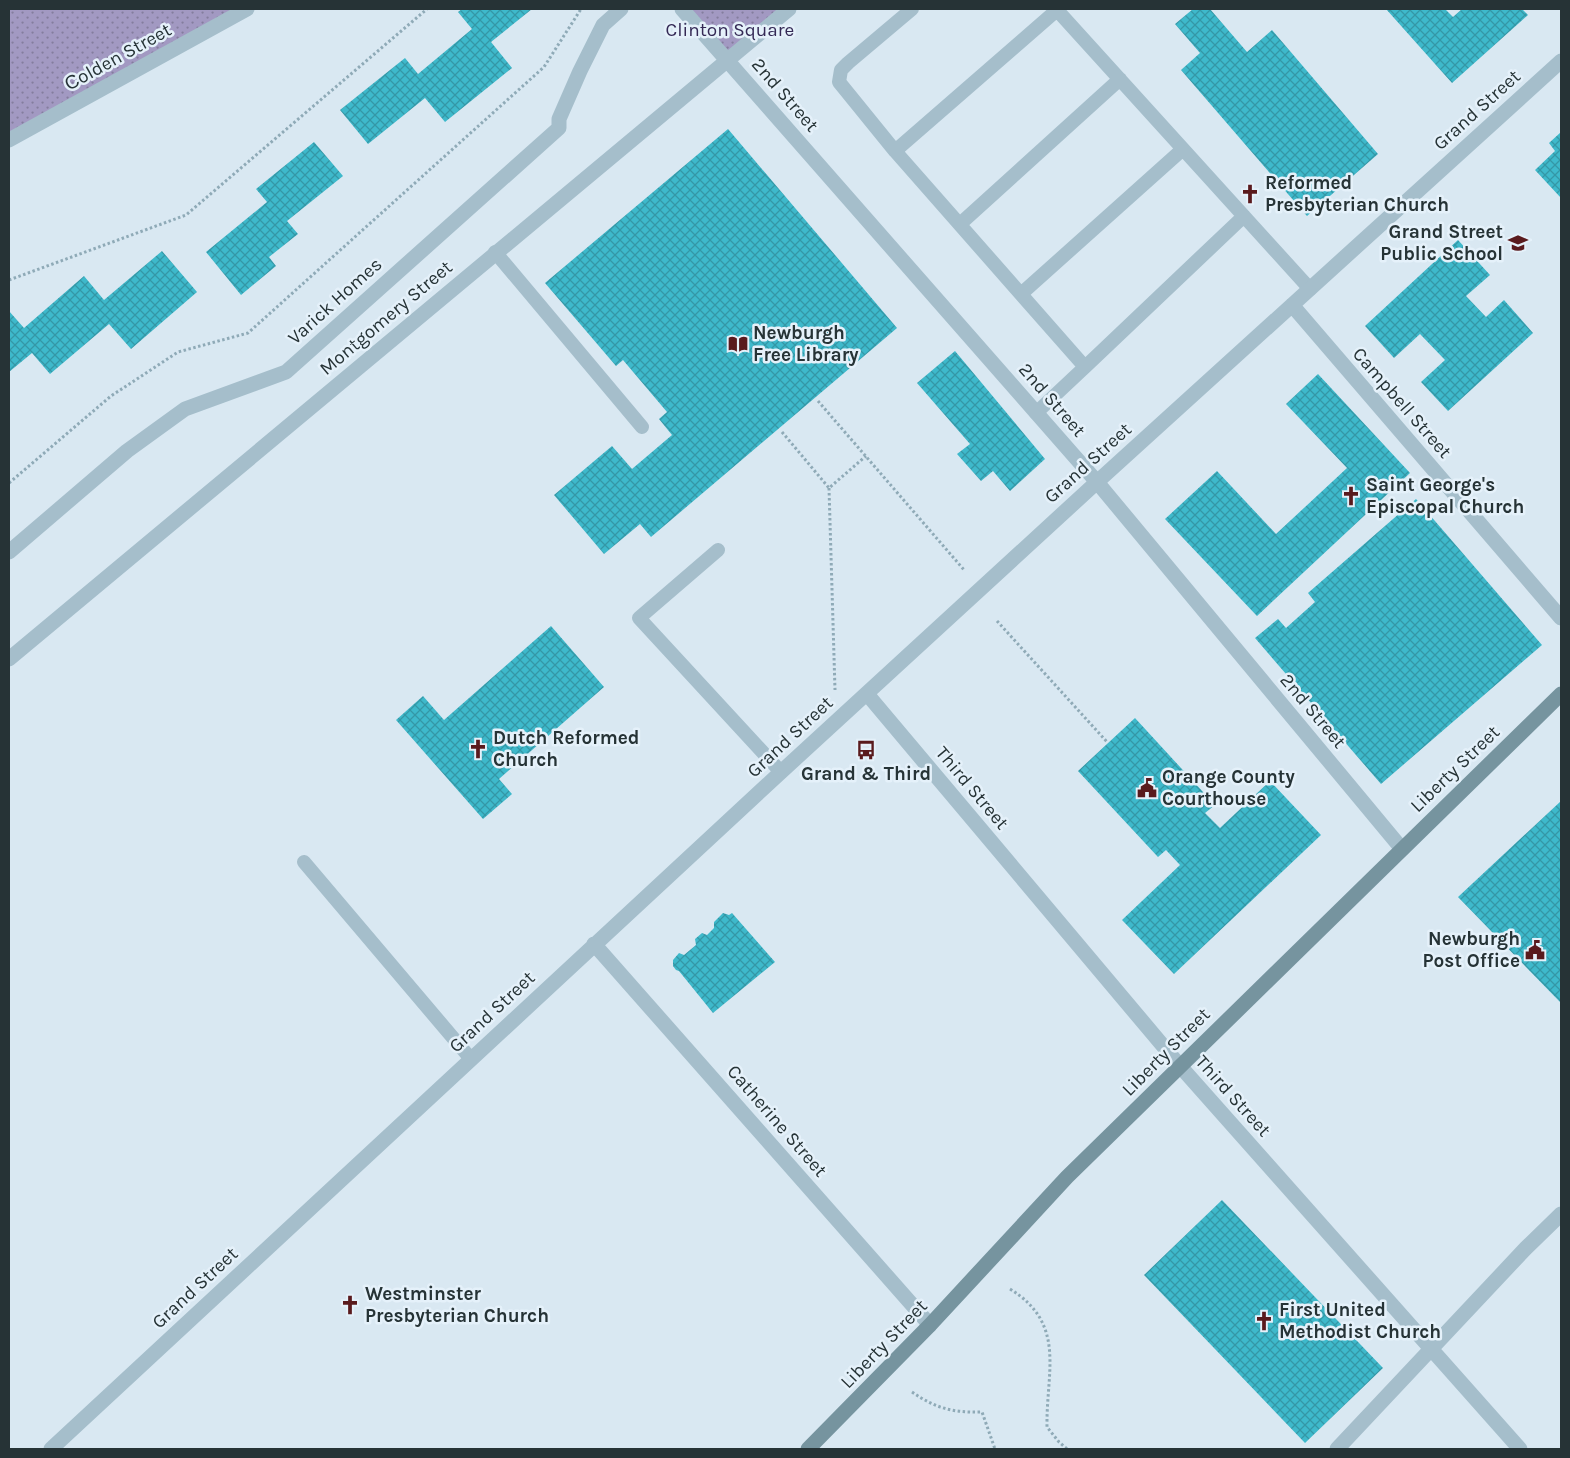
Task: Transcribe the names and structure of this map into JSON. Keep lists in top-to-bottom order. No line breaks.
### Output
{"streets":{"street":["Сolden Street","2nd Street","Grand Street","Varick Homes","Montgomery Street","Campbell Street","Liberty Street","Third Street","Catherine Street"]},"crossings":[["2nd Street","Grand Street"],["2nd Street","Montgomery Street"],["2nd Street","Liberty Street"],["Grand Street","Campbell Street"],["Grand Street","Third Street"],["Grand Street","Catherine Street"],["Liberty Street","Third Street"],["Liberty Street","Catherine Street"]],"parks":["Clinton Square"],"places":{"church":["Reformed Presbyterian Church","Saint George's Episcopal Church","Dutch Reformed Church","Westminster Presbyterian Church","First United Methodist Church"],"school or university":["Grand Street Public School"],"library":["Newburgh Free Library"],"bus stop":["Grand & Third"],"public building":["Orange County Courthouse","Newburgh Post Office"]}}
